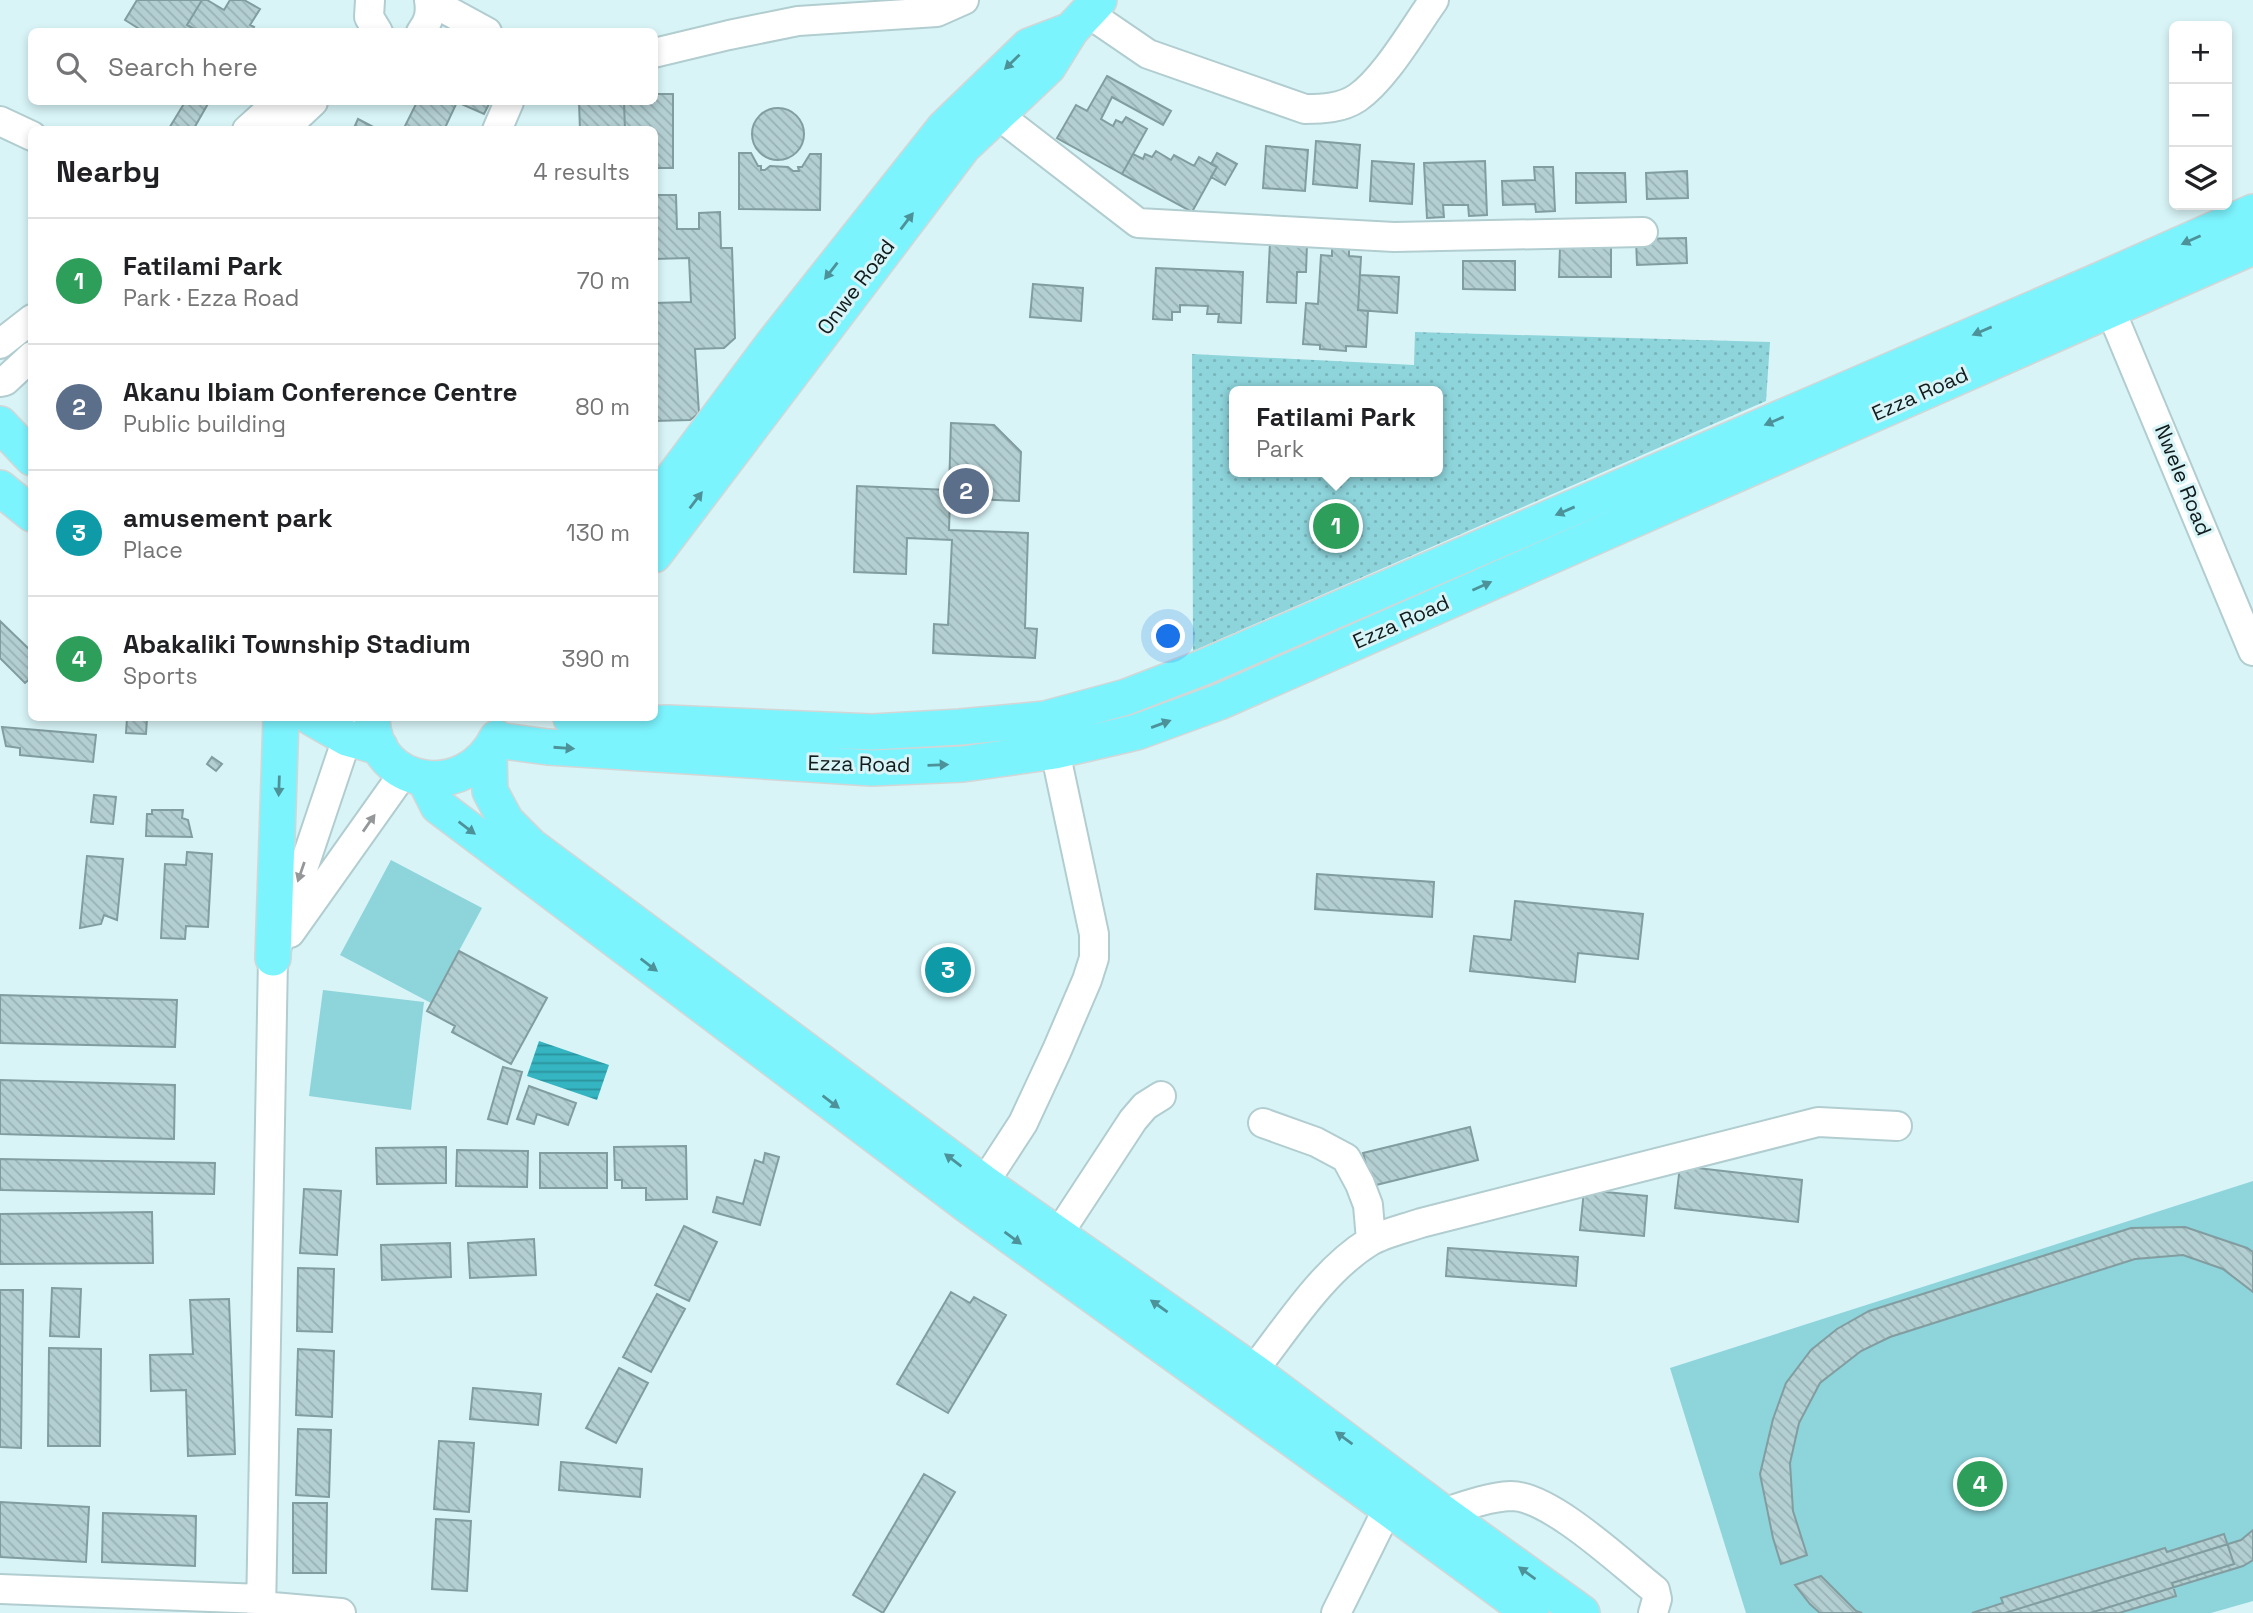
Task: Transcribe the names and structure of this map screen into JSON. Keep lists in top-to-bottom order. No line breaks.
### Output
{"streets":{"main road":["Onwe Road","Ezza Road"],"street":["Nwele Road"]},"crossings":[["Ezza Road","Nwele Road"]],"page":{"map_buttons":["+","−"],"search":"Search here","heading":["Nearby","4 results"],"list":[{"mark":"1","name":"Fatilami Park","note":"Park · Ezza Road","value":"70 m"},{"mark":"2","name":"Akanu Ibiam Conference Centre","note":"Public building","value":"80 m"},{"mark":"3","name":"amusement park","note":"Place","value":"130 m"},{"mark":"4","name":"Abakaliki Township Stadium","note":"Sports","value":"390 m"}],"popup":["Fatilami Park","Park"],"pins":["2","1","3","4"]}}
